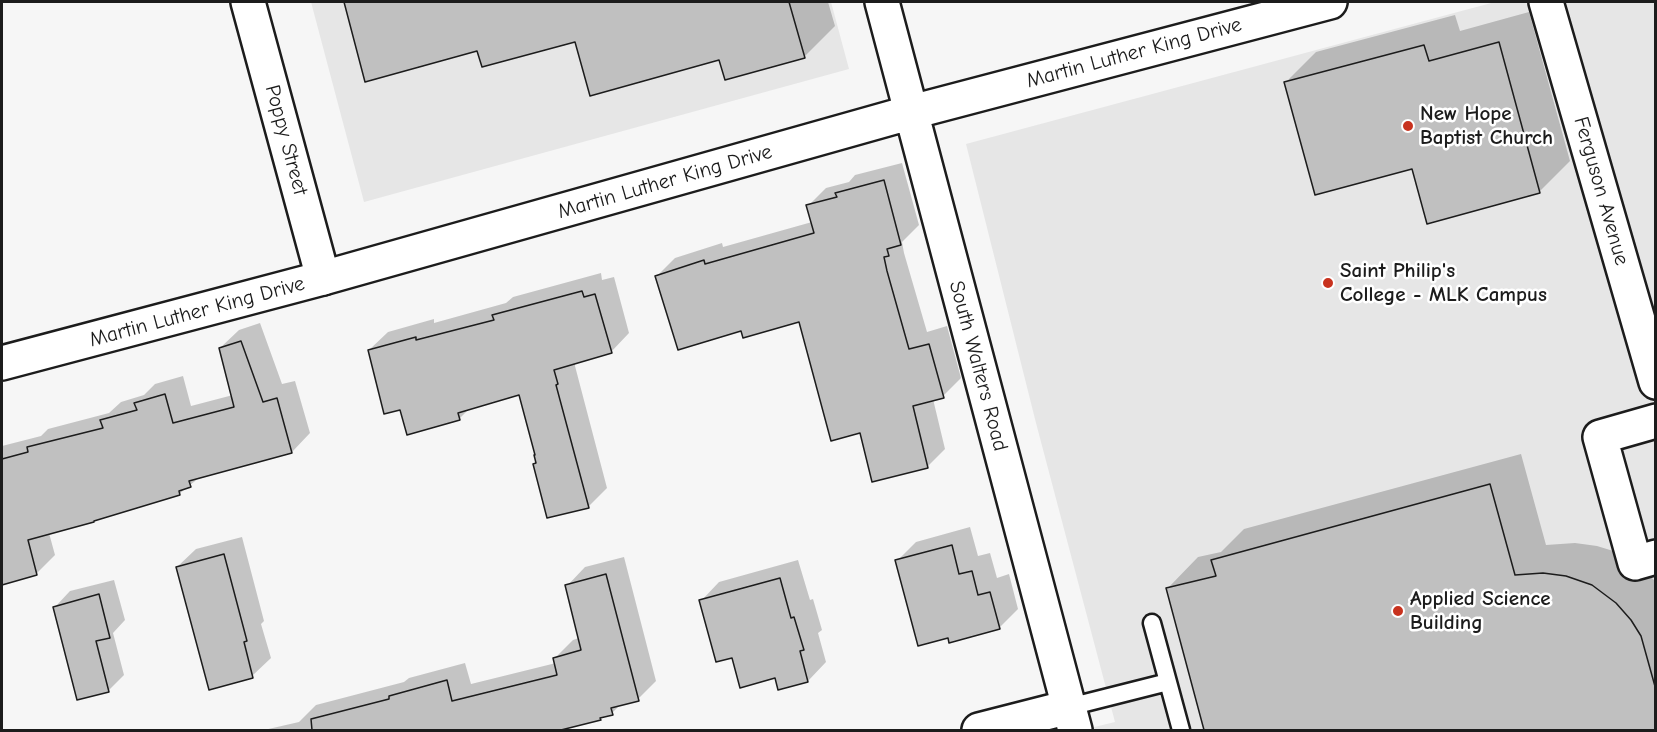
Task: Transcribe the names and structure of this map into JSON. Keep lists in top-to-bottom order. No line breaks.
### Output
{"streets":{"main road":["Martin Luther King Drive","Poppy Street","Ferguson Avenue","South Walters Road"]},"crossings":[["Martin Luther King Drive","Poppy Street"],["Martin Luther King Drive","South Walters Road"]],"places":["New Hope Baptist Church","Saint Philip's College - MLK Campus","Applied Science Building"]}
